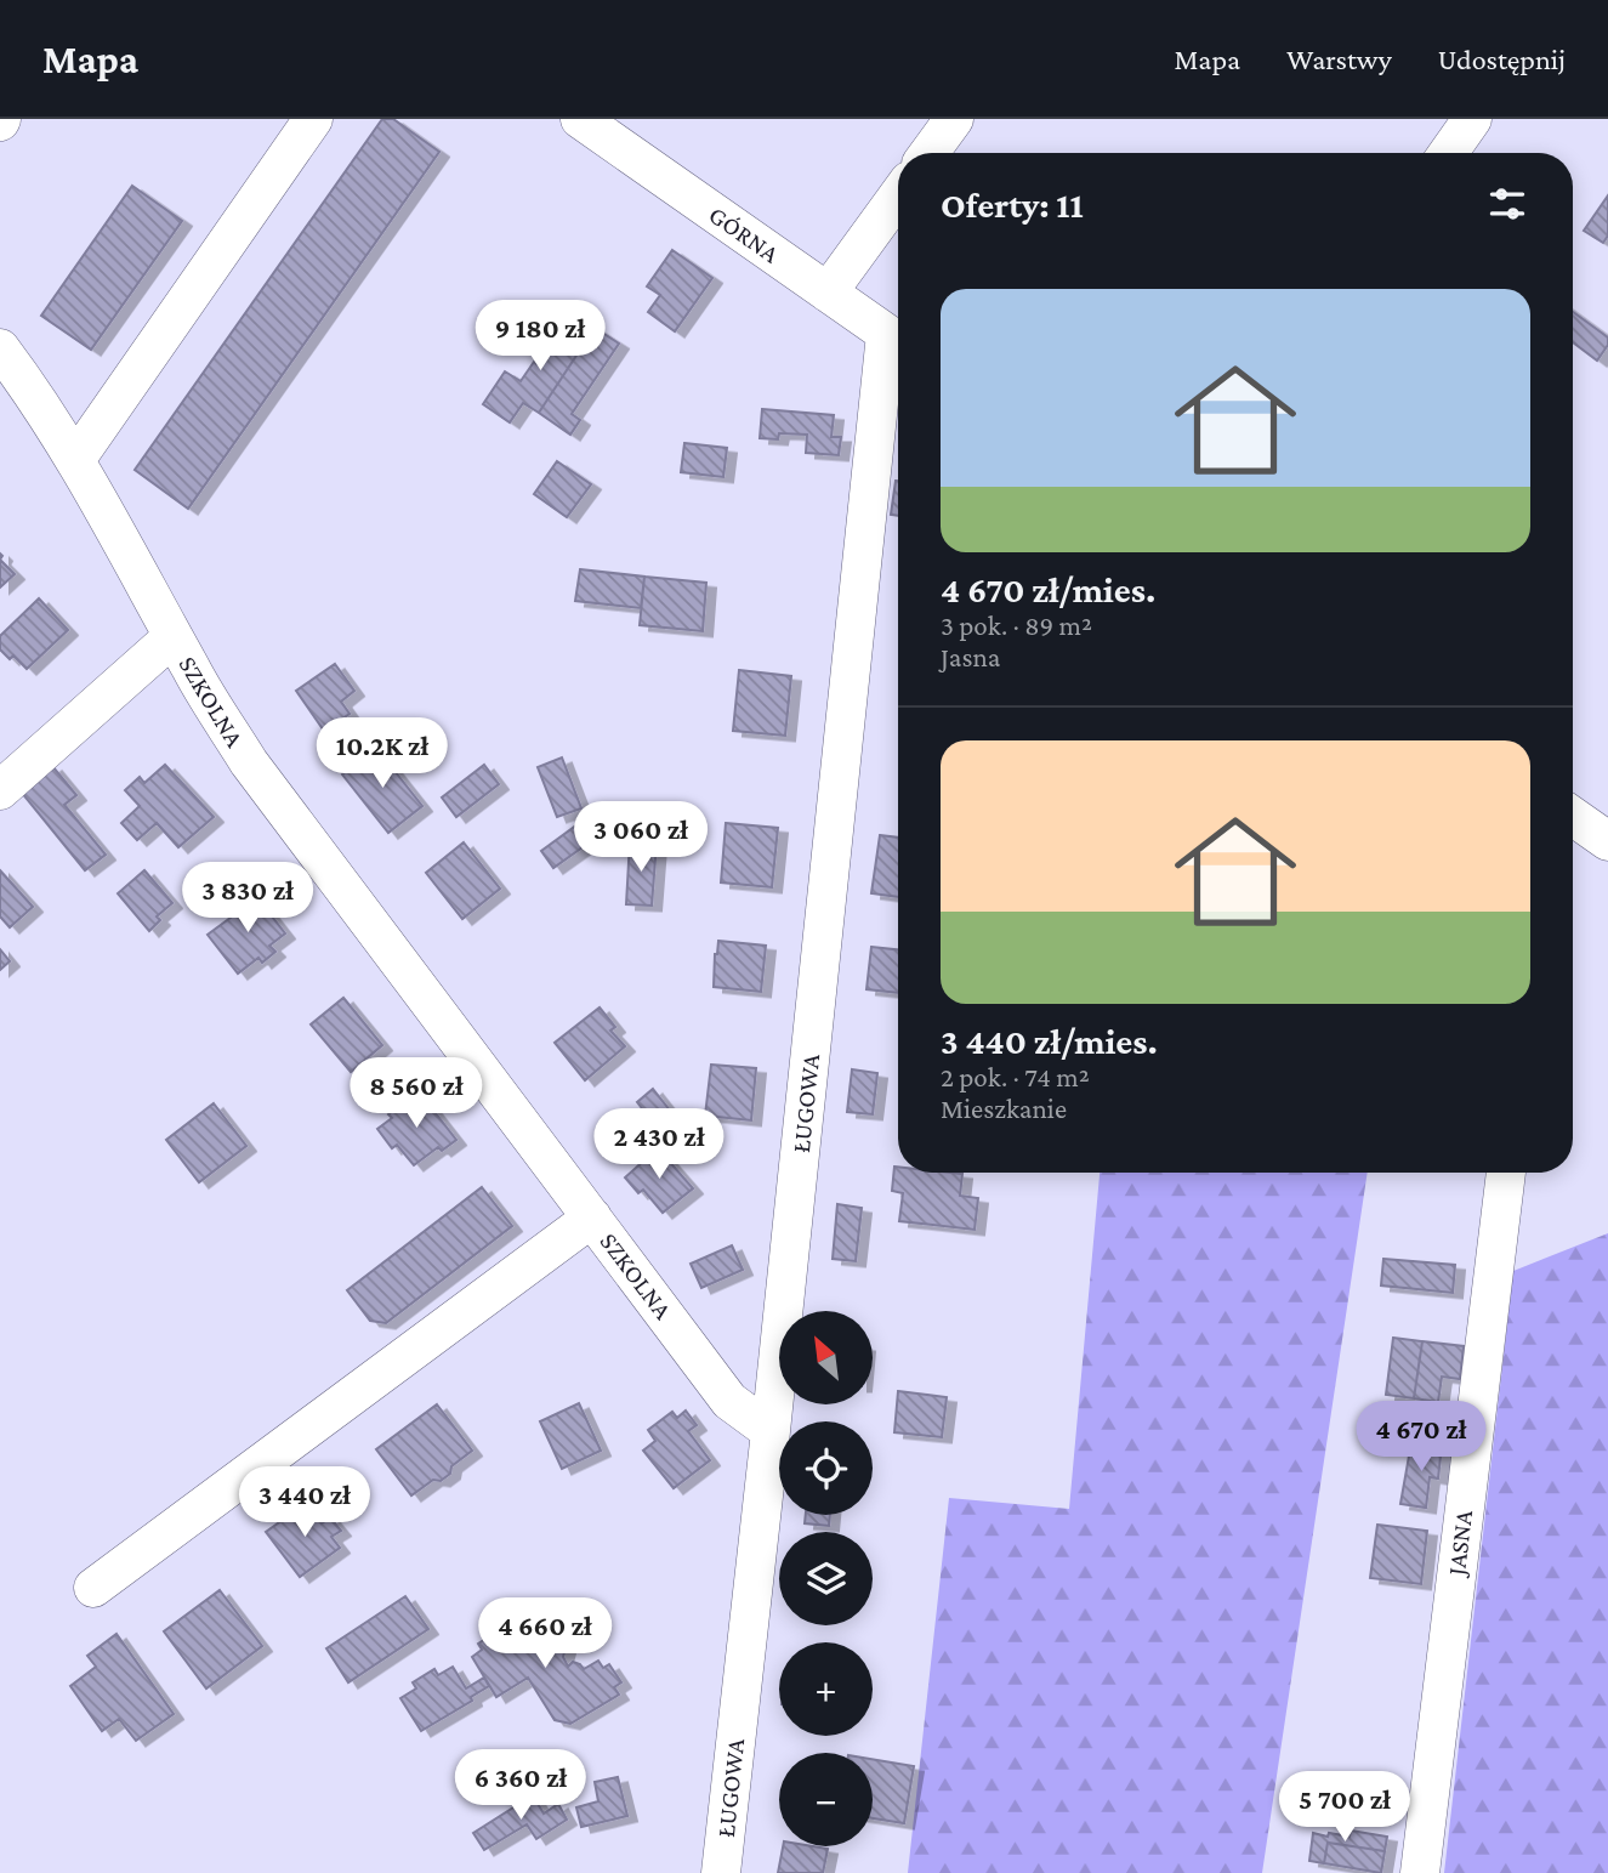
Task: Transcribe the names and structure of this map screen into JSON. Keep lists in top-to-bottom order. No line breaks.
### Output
{"streets":{"street":["GÓRNA","SZKOLNA","ŁUGOWA","JASNA"]},"crossings":[["GÓRNA","ŁUGOWA"],["SZKOLNA","ŁUGOWA"]],"north":"top left","page":{"header":"Mapa","nav":["Mapa","Warstwy","Udostępnij"],"heading":"Oferty: 11","list":[{"name":"4 670 zł/mies.","note":"3 pok. · 89 m² · Jasna"},{"name":"3 440 zł/mies.","note":"2 pok. · 74 m² · Mieszkanie"}],"price":["9 180 zł","10.2K zł","3 060 zł","3 830 zł","8 560 zł","2 430 zł","4 670 zł","3 440 zł","4 660 zł","6 360 zł","5 700 zł"],"map_buttons":["+","−"]}}
